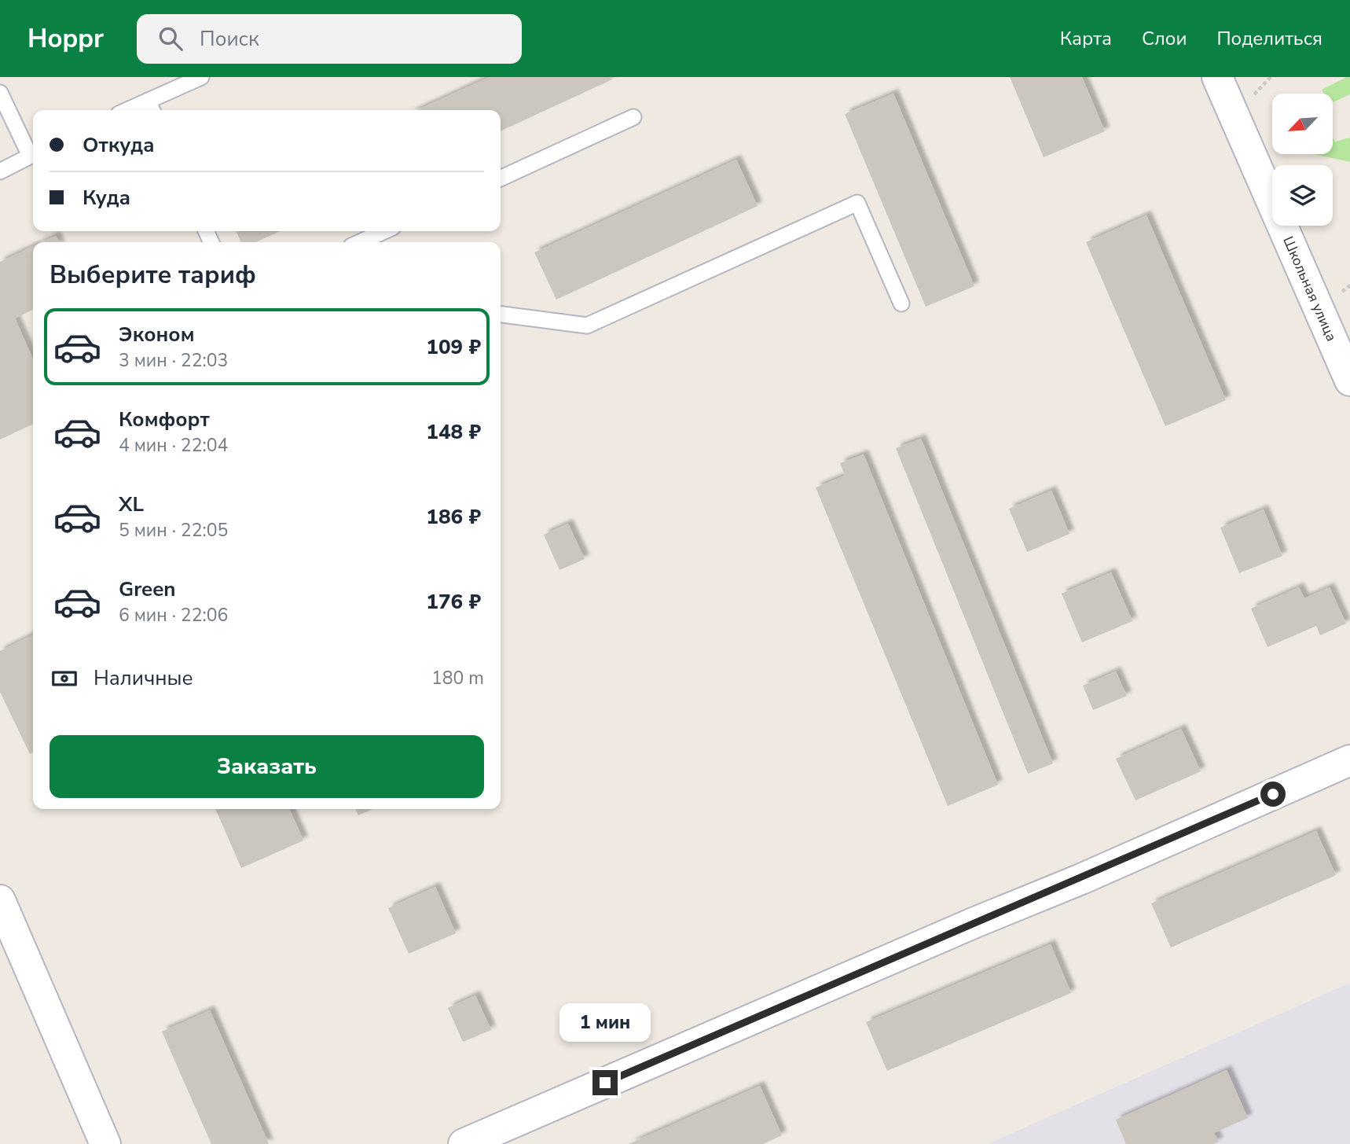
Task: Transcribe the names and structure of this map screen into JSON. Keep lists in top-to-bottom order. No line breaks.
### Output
{"streets":{"street":["Школьная улица"]},"north":"bottom left","page":{"header":"Hoppr","search":"Поиск","nav":["Карта","Слои","Поделиться"],"banner":["Откуда","Куда"],"heading":"Выберите тариф","list":[{"name":"Эконом","note":"3 мин · 22:03","value":"109 ₽"},{"name":"Комфорт","note":"4 мин · 22:04","value":"148 ₽"},{"name":"XL","note":"5 мин · 22:05","value":"186 ₽"},{"name":"Green","note":"6 мин · 22:06","value":"176 ₽"}],"pay":["Наличные","180 m"],"buttons":"Заказать","bubble":"1 мин"}}
